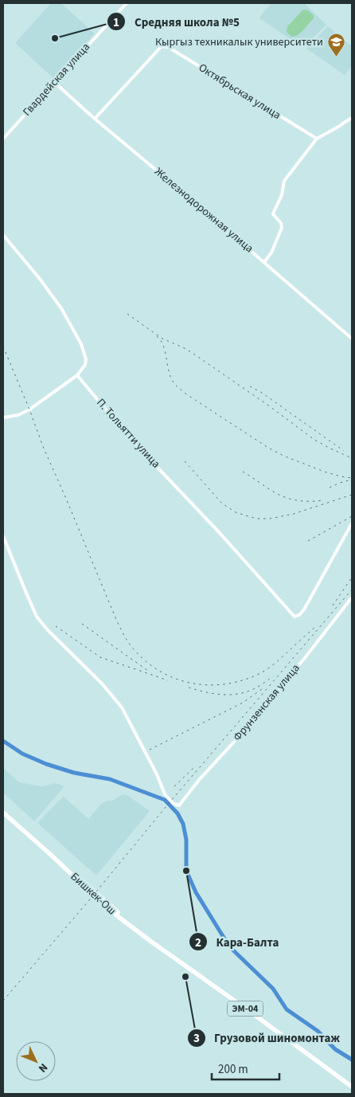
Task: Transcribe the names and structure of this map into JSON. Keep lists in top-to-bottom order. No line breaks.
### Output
{"streets":{"highway":["Бишкек-Ош","ЭМ-04"],"street":["Гвардейская улица","Октябрьская улица","Железнодорожная улица","П. Тольятти улица","Фрунзенская улица"]},"crossings":[["Гвардейская улица","Железнодорожная улица"],["Октябрьская улица","Железнодорожная улица"]],"places":{"other":["Средняя школа №5","Кара-Балта","Грузовой шиномонтаж"],"school or university":["Кыргыз техникалык университети"]},"scale_bar":"200 m","north":"bottom right"}
